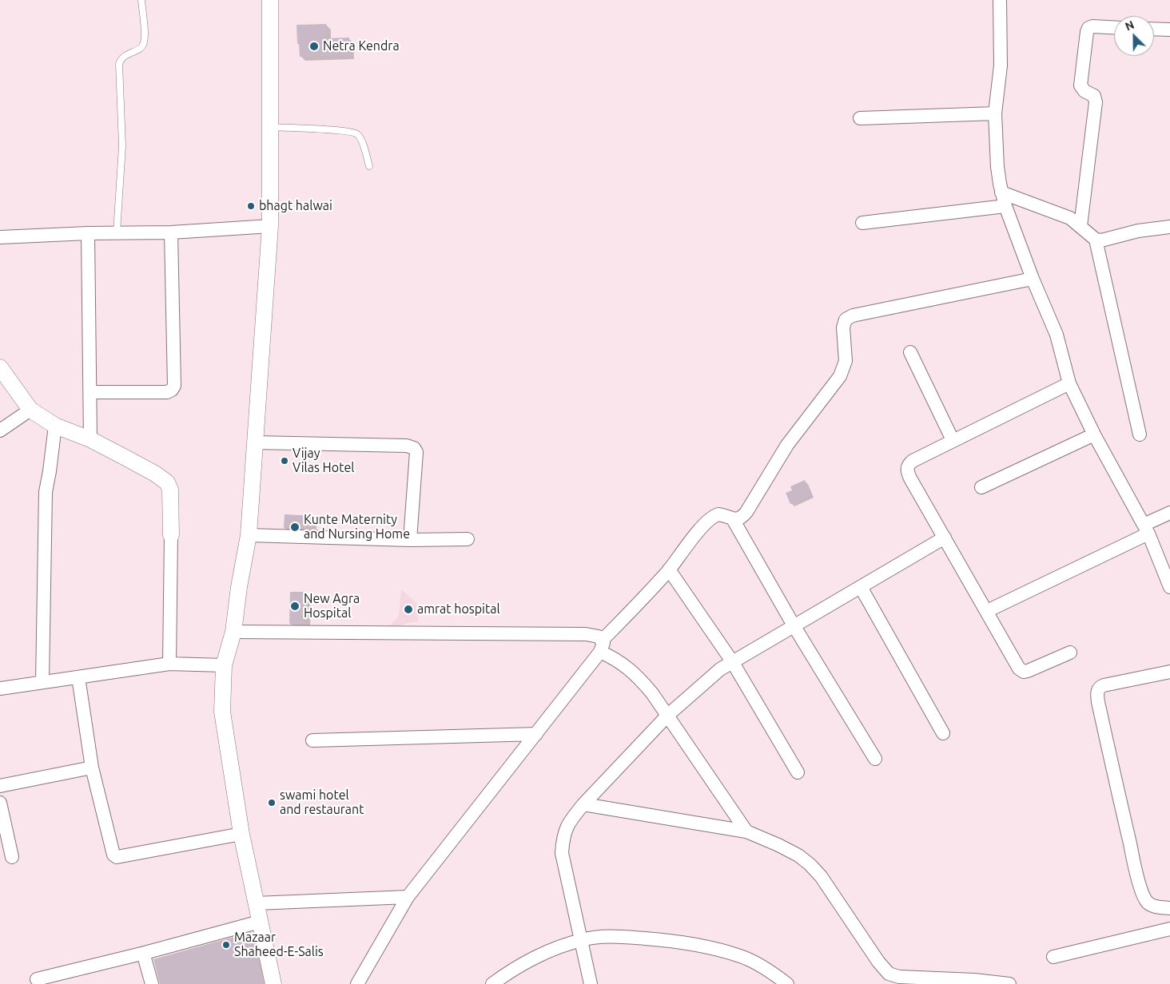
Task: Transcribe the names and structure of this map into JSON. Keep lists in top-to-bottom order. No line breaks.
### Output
{"places":["Netra Kendra","bhagt halwai","Vijay Vilas Hotel","Kunte Maternity and Nursing Home","New Agra Hospital","amrat hospital","swami hotel and restaurant","Mazaar Shaheed-E-Salis"],"north":"top left"}
